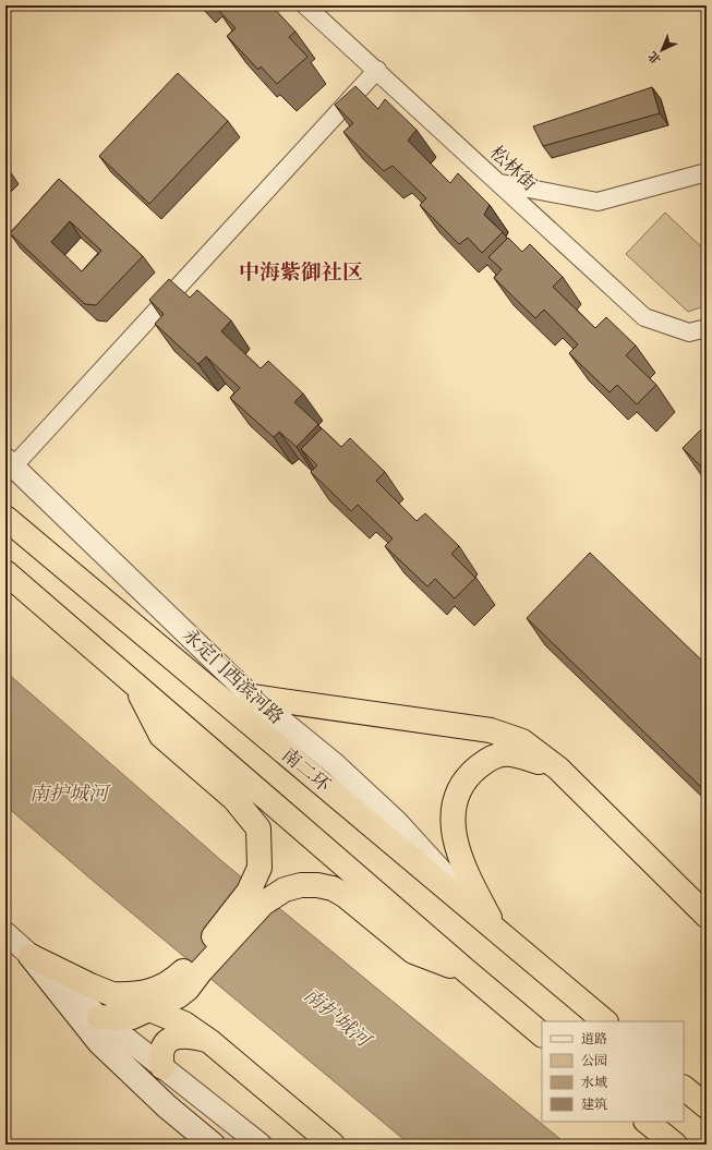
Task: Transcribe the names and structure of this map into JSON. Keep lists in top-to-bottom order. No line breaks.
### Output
{"streets":{"highway":["南二环"],"street":["松林街","永定门西滨河路"]},"crossings":[["永定门西滨河路","南二环"]],"districts":["中海紫御社区"],"water":["南护城河"],"legend":["道路","公园","水域","建筑"],"north":"bottom left"}
